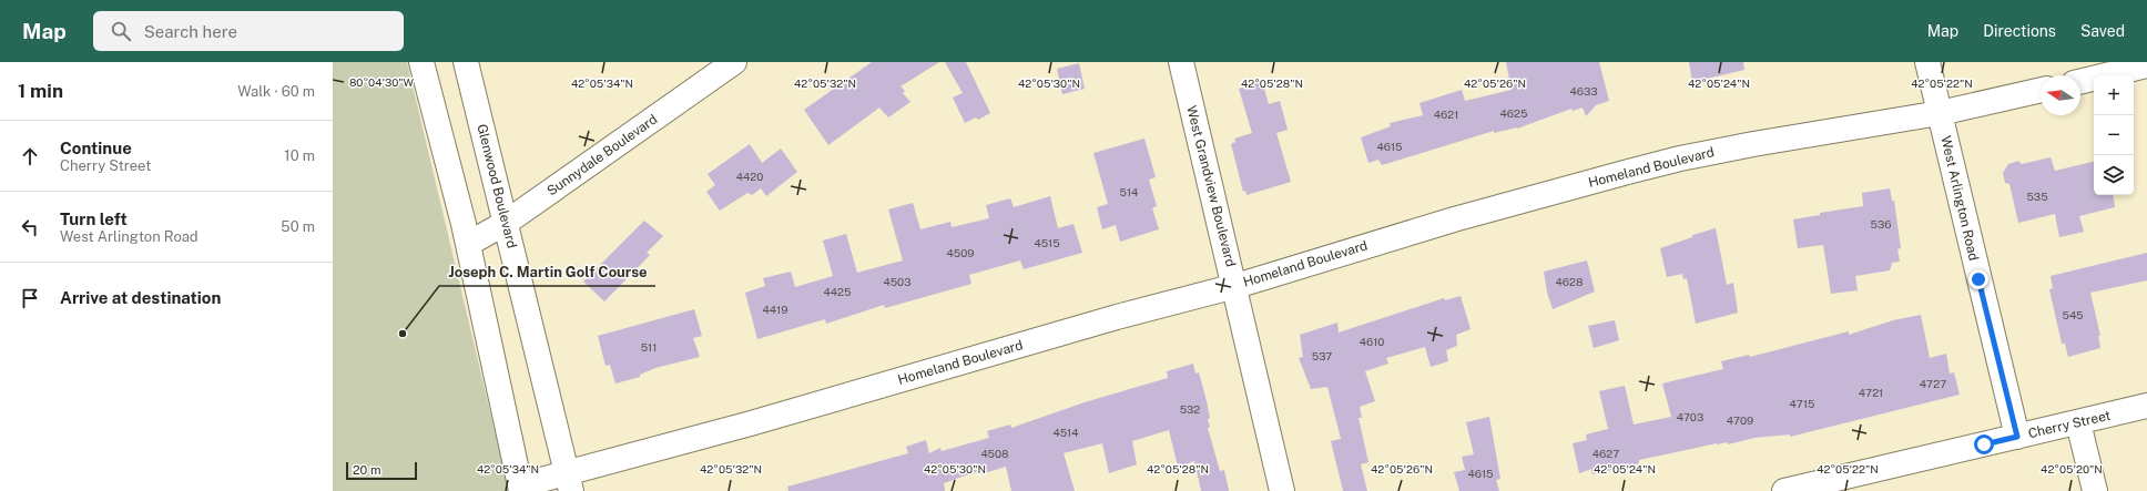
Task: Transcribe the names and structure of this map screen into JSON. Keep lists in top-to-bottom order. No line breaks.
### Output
{"streets":{"street":["Sunnydale Boulevard","Homeland Boulevard","Glenwood Boulevard","West Grandview Boulevard","West Arlington Road","Cherry Street"]},"crossings":[["Sunnydale Boulevard","Glenwood Boulevard"],["Homeland Boulevard","Glenwood Boulevard"],["Homeland Boulevard","West Grandview Boulevard"],["Homeland Boulevard","West Arlington Road"],["West Arlington Road","Cherry Street"]],"places":["Joseph C. Martin Golf Course"],"house_numbers":["4633","4625","4621","4615","4420","514","535","536","4515","4509","4503","4628","4425","4419","545","4610","511","537","4727","4721","4715","532","4703","4709","4514","4508","4627","4615"],"scale_bar":"20 m","north":"left","page":{"header":"Map","search":"Search here","nav":["Map","Directions","Saved"],"heading":["1 min","Walk · 60 m"],"map_buttons":["+","−"],"list":[["Continue","Cherry Street","10 m"],["Turn left","West Arlington Road","50 m"],"Arrive at destination"],"scale":"20 m"},"coordinates":["80°04'30\"W","42°05'34\"N","42°05'32\"N","42°05'30\"N","42°05'28\"N","42°05'24\"N","42°05'22\"N","42°05'26\"N","42°05'20\"N"]}
